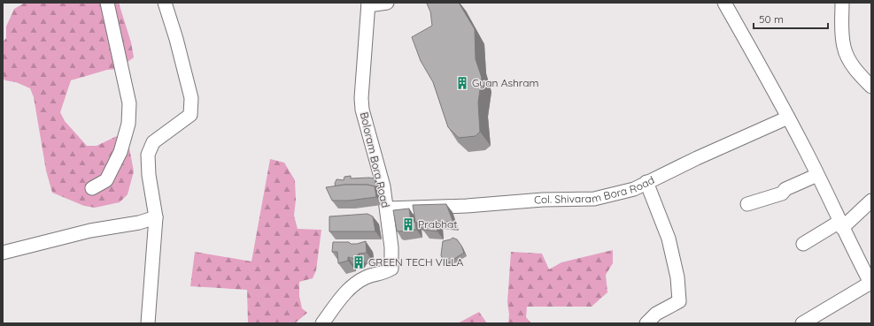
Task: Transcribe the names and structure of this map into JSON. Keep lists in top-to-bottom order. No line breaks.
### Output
{"streets":{"street":["Boloram Bora Road","Col. Shivaram Bora Road"]},"crossings":[["Boloram Bora Road","Col. Shivaram Bora Road"]],"places":{"building":["Gyan Ashram","Prabhat","GREEN TECH VILLA"]},"scale_bar":"50 m"}
